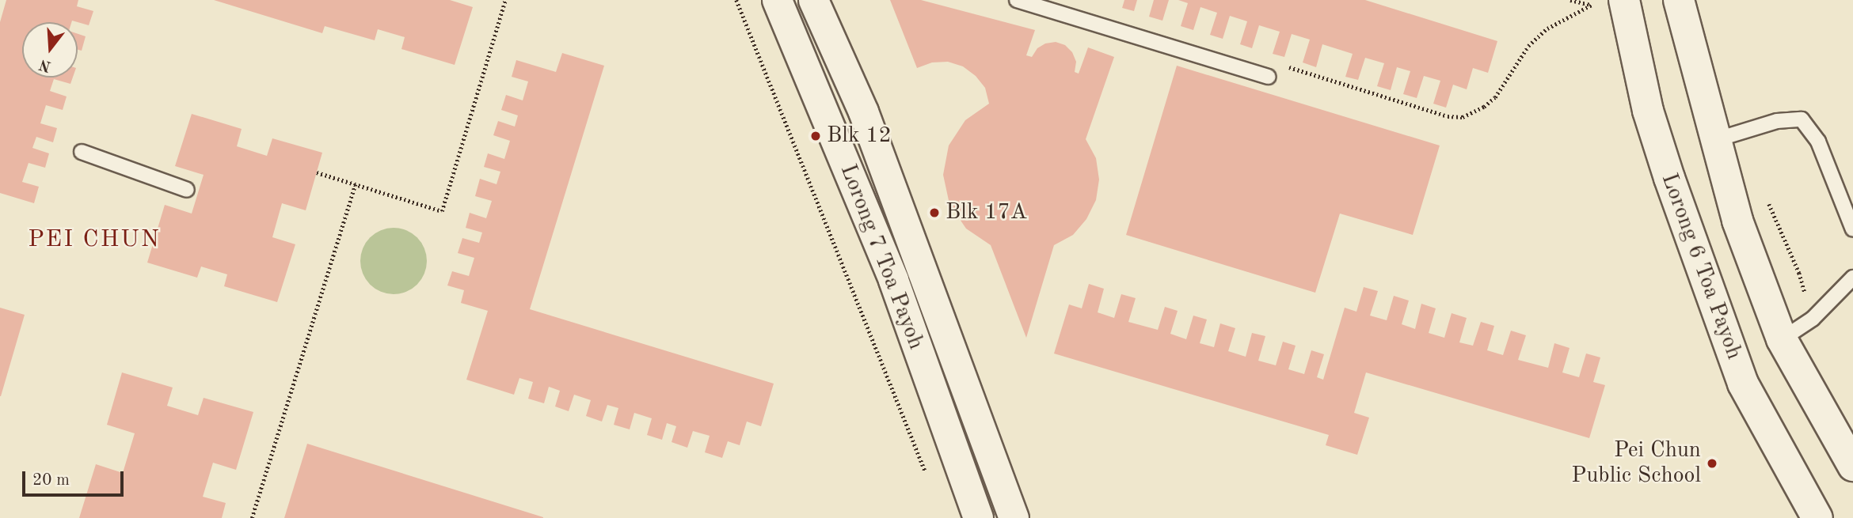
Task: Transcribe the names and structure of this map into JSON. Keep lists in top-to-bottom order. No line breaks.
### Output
{"streets":{"main road":["Lorong 6 Toa Payoh"],"street":["Lorong 7 Toa Payoh"]},"districts":["PEI CHUN"],"places":["Blk 12","Blk 17A","Pei Chun Public School"],"scale_bar":"20 m","north":"bottom"}
